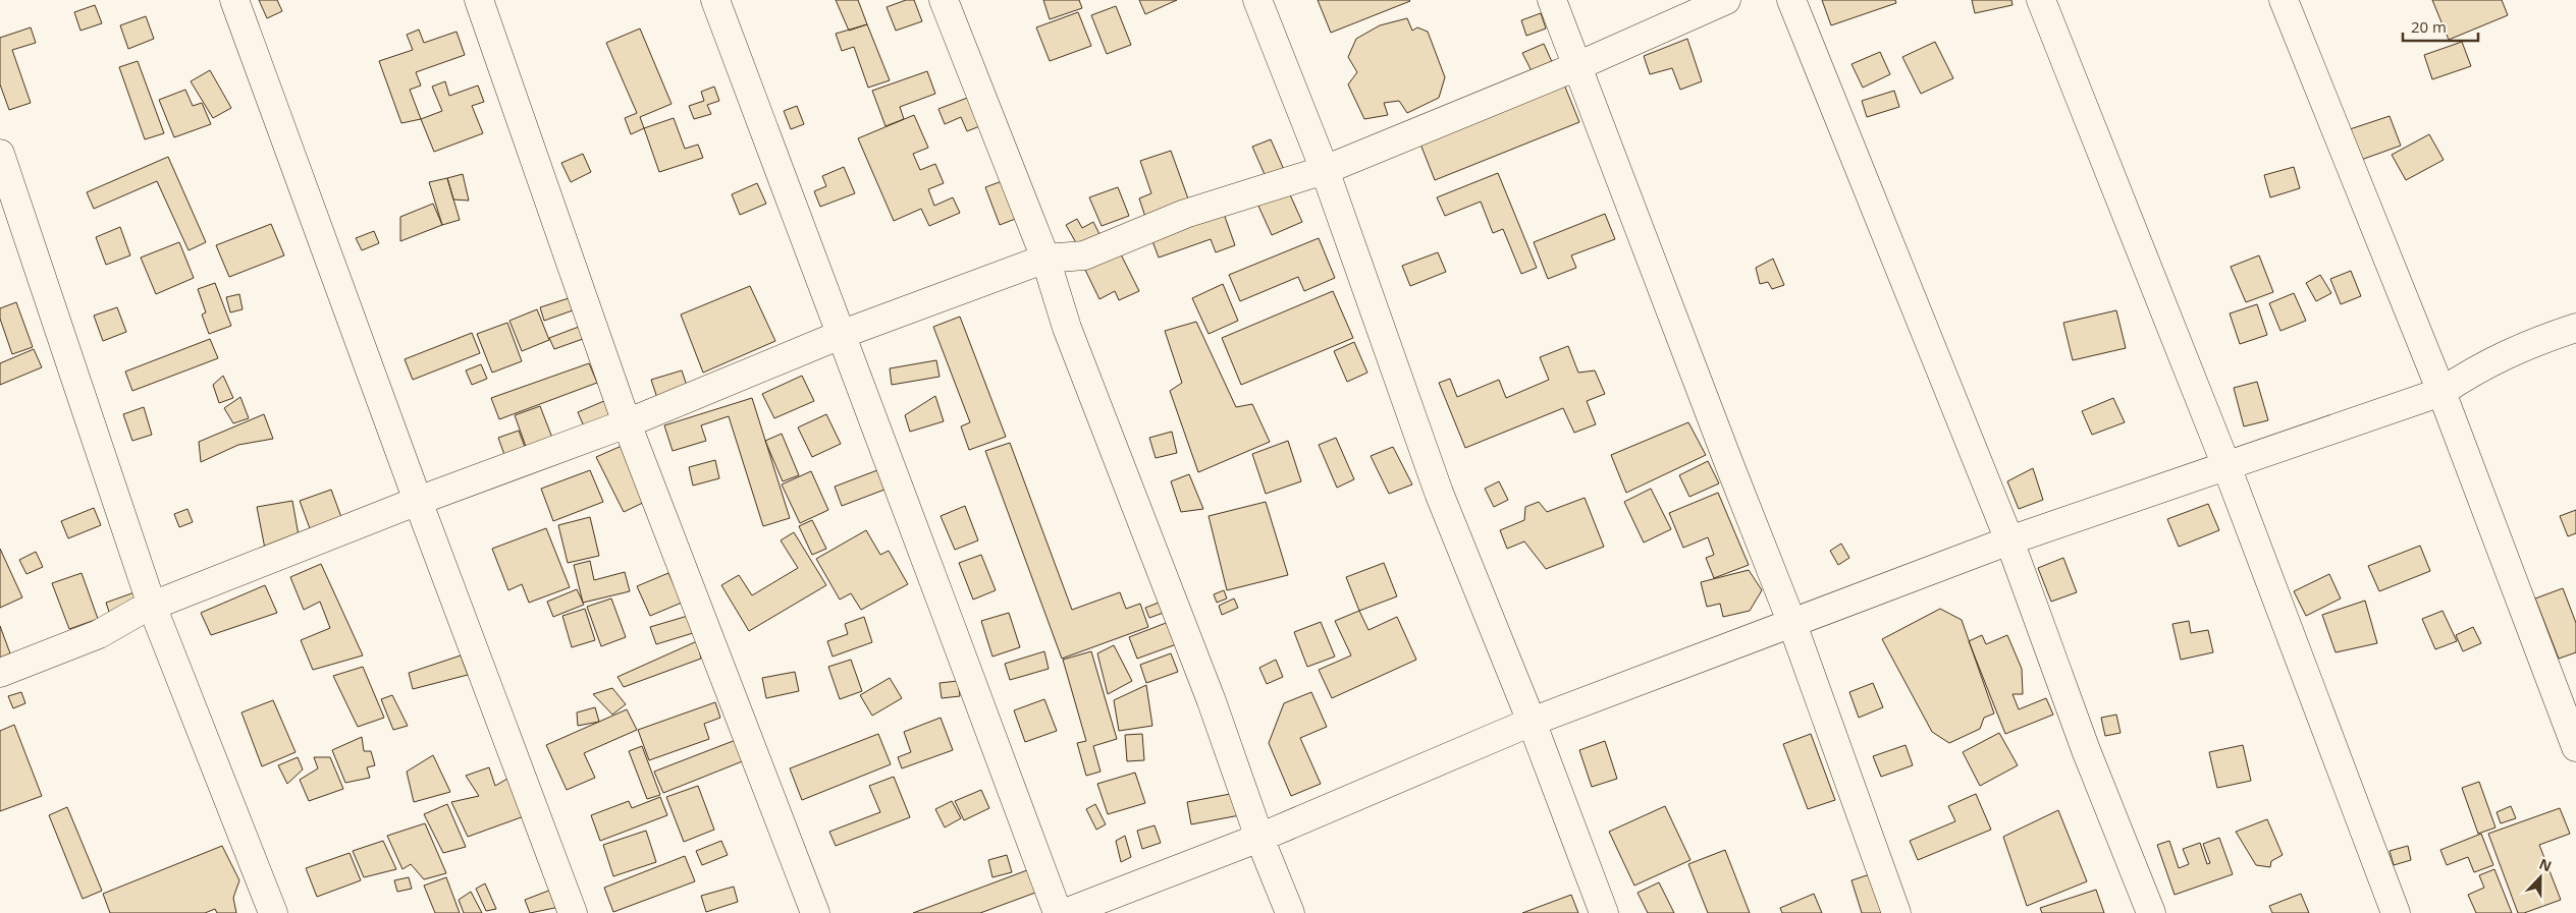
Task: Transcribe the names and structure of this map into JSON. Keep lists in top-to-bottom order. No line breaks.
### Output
{"scale_bar":"20 m","north":"top"}
